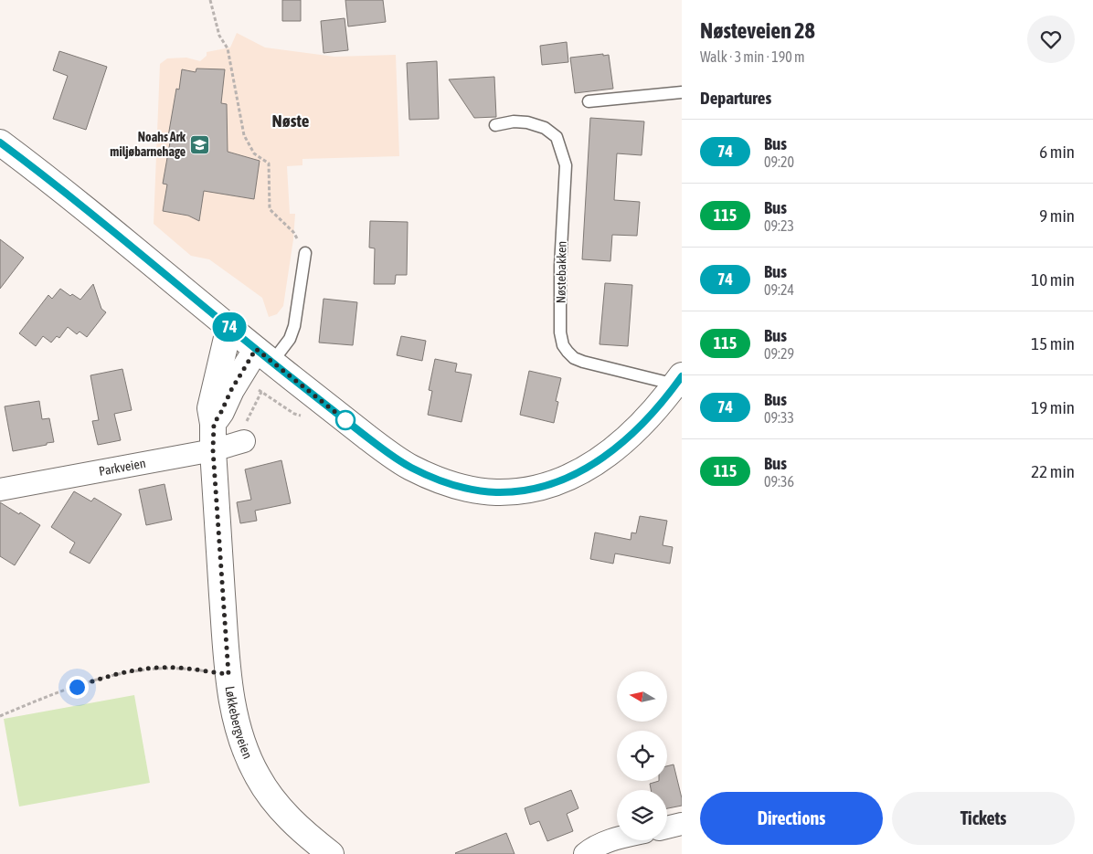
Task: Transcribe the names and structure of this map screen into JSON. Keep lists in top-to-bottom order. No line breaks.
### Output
{"streets":{"main road":["Løkkebergveien"],"street":["Parkveien"],"lane":["Nøstebakken"]},"crossings":[["Parkveien","Løkkebergveien"]],"districts":["Nøste"],"places":{"school or university":["Noahs Ark miljøbarnehage"]},"lines":["bus line 74"],"north":"left","page":{"on_map":"74","heading":[["Nøsteveien 28","Walk · 3 min · 190 m"],"Departures"],"list":[{"mark":"74","name":"Bus","note":"09:20","value":"6 min"},{"mark":"115","name":"Bus","note":"09:23","value":"9 min"},{"mark":"74","name":"Bus","note":"09:24","value":"10 min"},{"mark":"115","name":"Bus","note":"09:29","value":"15 min"},{"mark":"74","name":"Bus","note":"09:33","value":"19 min"},{"mark":"115","name":"Bus","note":"09:36","value":"22 min"}],"buttons":["Directions","Tickets"]}}
